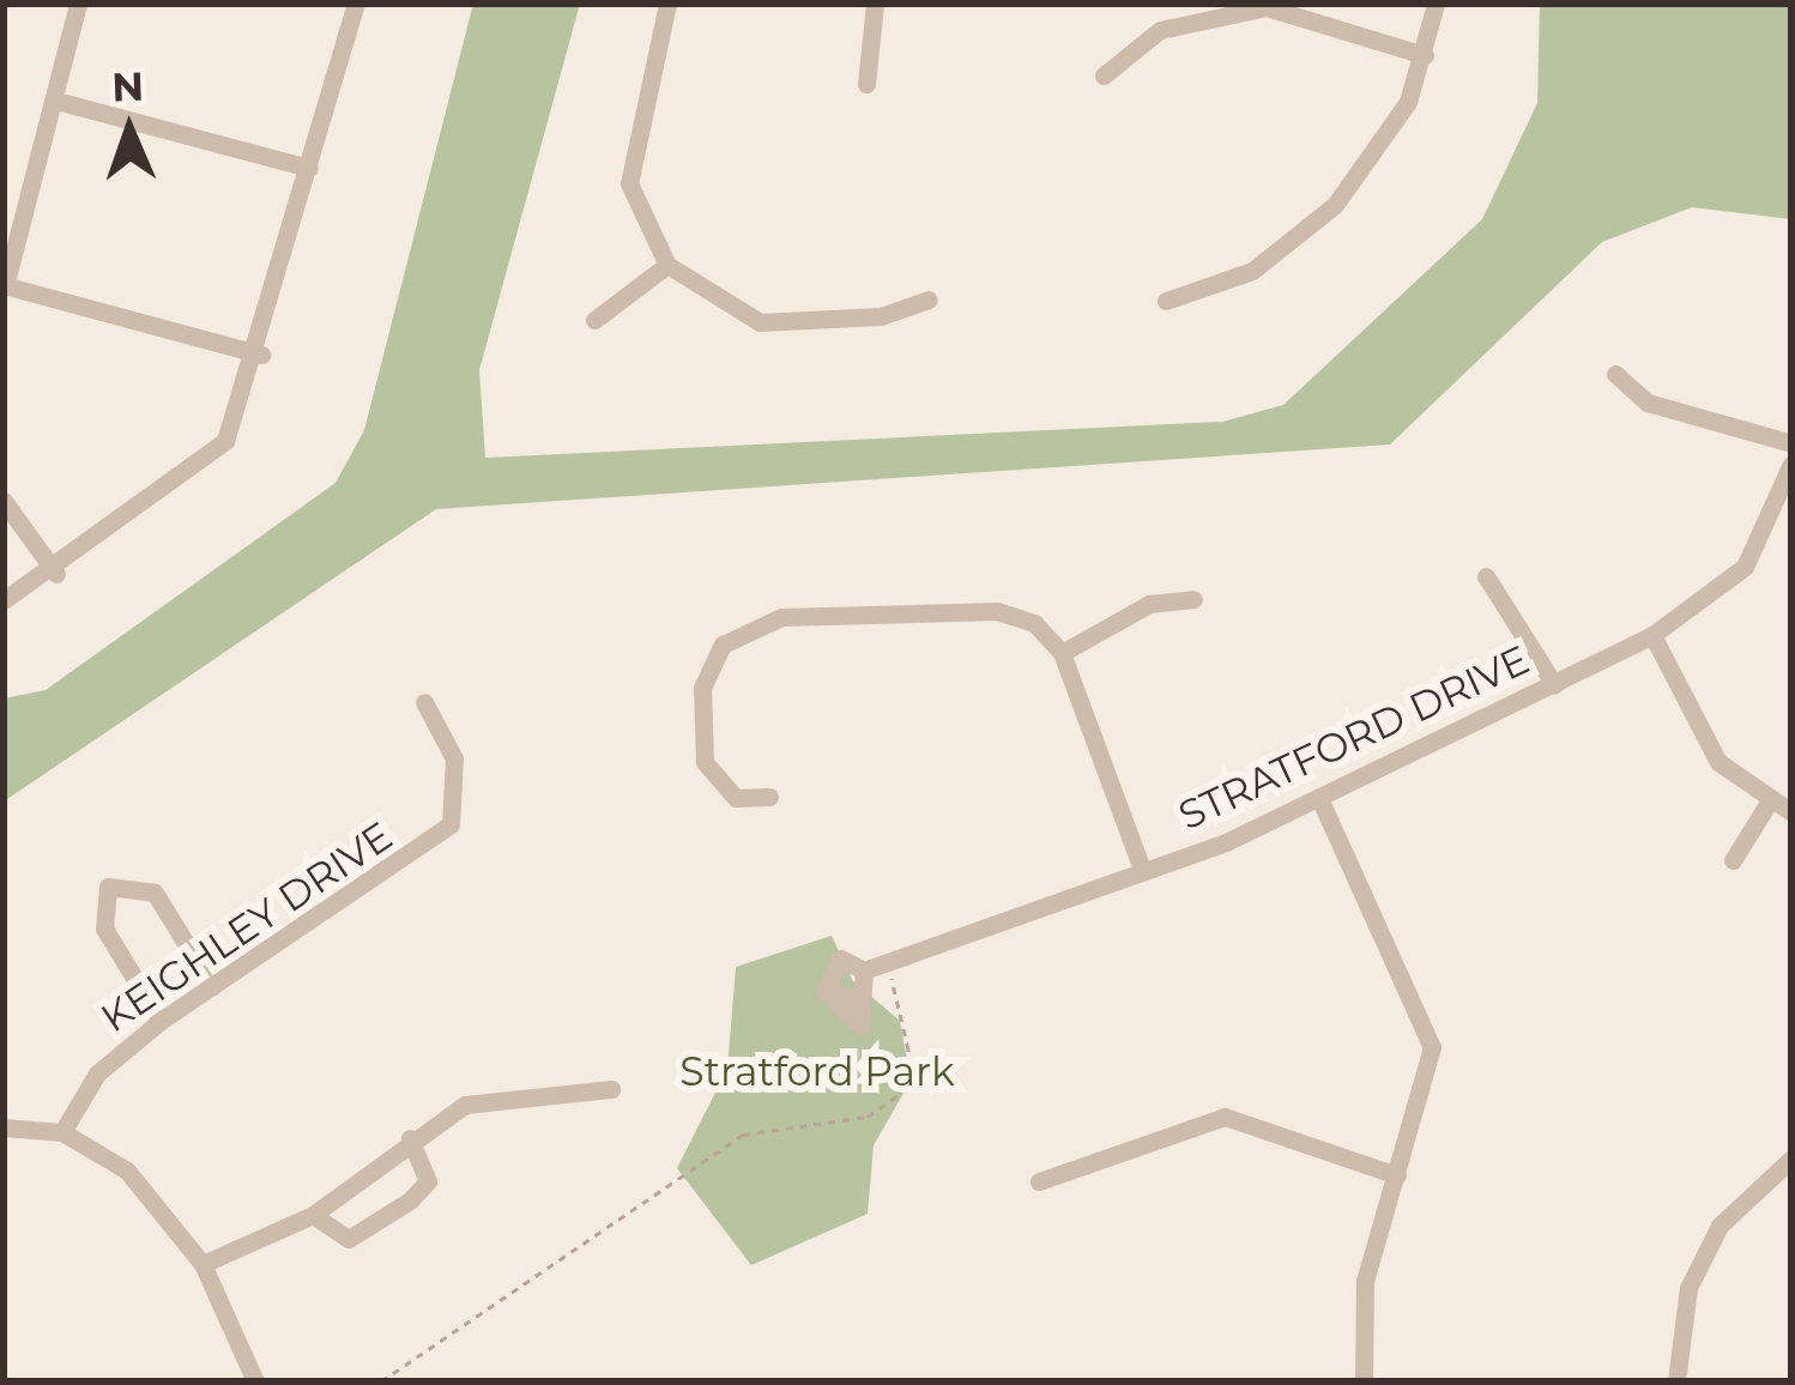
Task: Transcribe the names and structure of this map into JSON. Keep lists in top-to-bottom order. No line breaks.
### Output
{"streets":{"street":["STRATFORD DRIVE","KEIGHLEY DRIVE"]},"parks":["Stratford Park"],"north":"top"}
